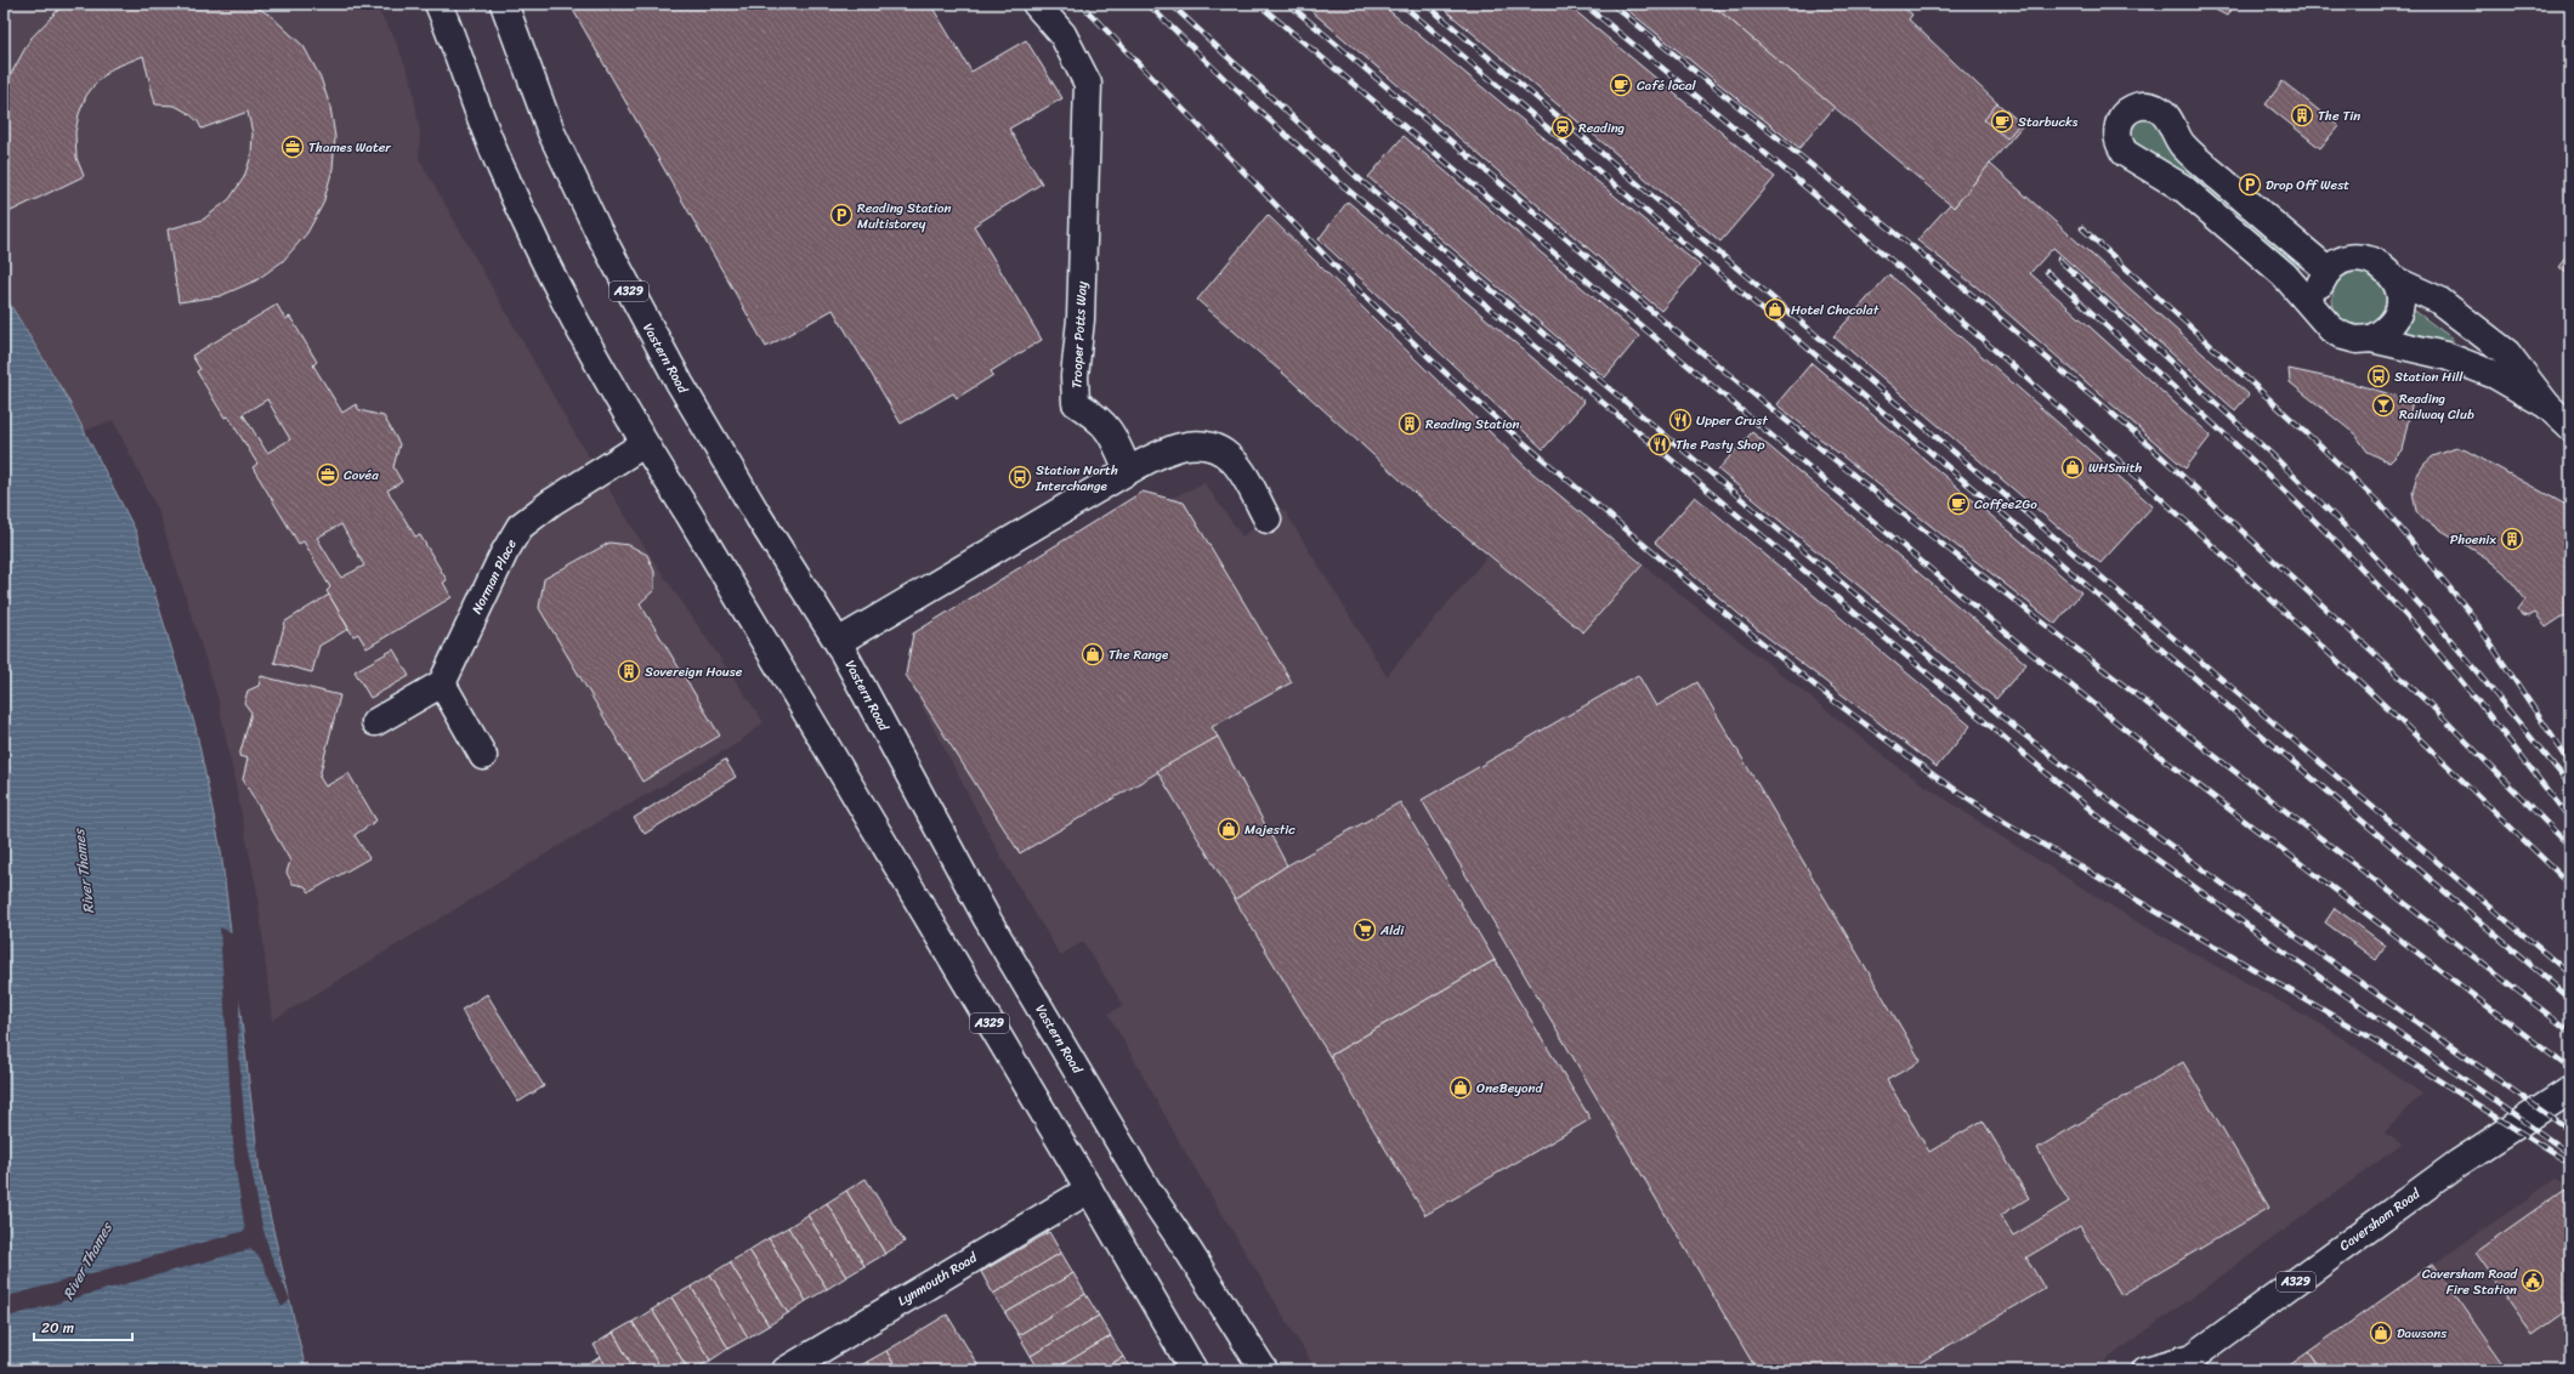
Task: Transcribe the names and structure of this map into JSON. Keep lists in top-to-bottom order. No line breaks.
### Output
{"streets":{"main road":["A329","Trooper Potts Way","Vastern Road","Norman Place","Caversham Road","Lynmouth Road"]},"crossings":[["A329","Norman Place"],["A329","Lynmouth Road"]],"water":["River Thames"],"places":{"cafe":["Café local","Starbucks","Coffee2Go"],"building":["The Tin","Reading Station","Phoenix","Sovereign House"],"station":["Reading"],"office":["Thames Water","Covéa"],"parking":["Drop Off West","Reading Station Multistorey"],"shop":["Hotel Chocolat","WHSmith","The Range","Majestic","OneBeyond","Dawsons"],"bus stop":["Station Hill","Station North Interchange"],"bar":["Reading Railway Club"],"restaurant":["Upper Crust","The Pasty Shop"],"supermarket":["Aldi"],"public building":["Caversham Road Fire Station"]},"scale_bar":"20 m"}
